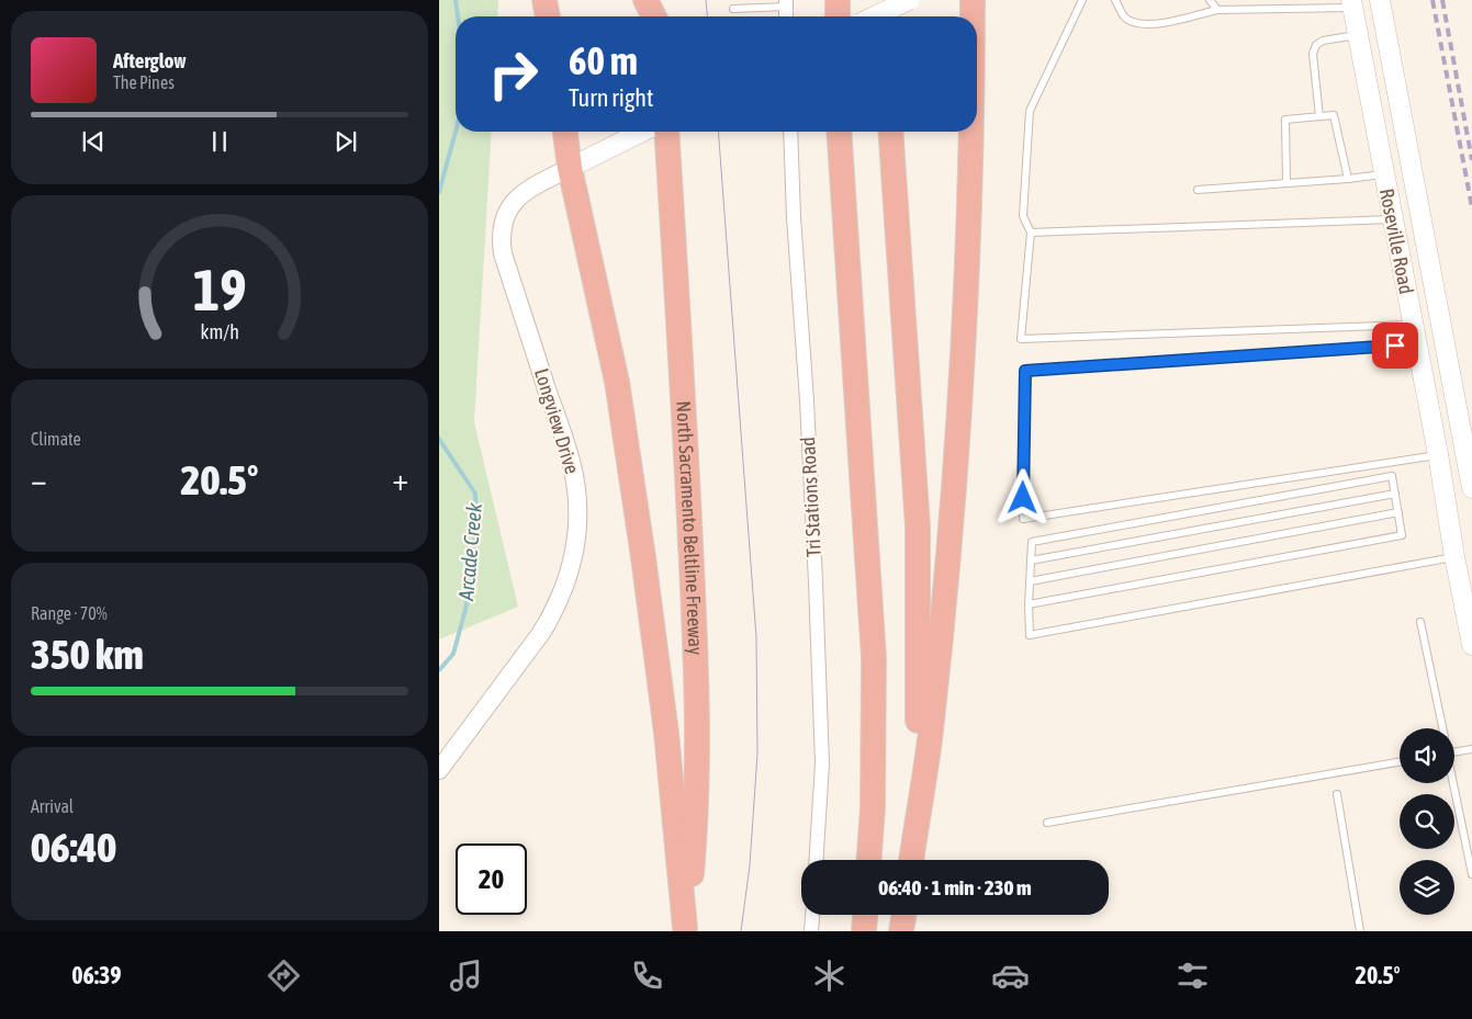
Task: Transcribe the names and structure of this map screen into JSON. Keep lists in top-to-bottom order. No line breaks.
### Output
{"streets":{"highway":["North Sacramento Beltline Freeway"],"main road":["Roseville Road","Longview Drive"],"street":["Tri Stations Road"]},"water":["Arcade Creek"],"page":{"turn":["60 m","Turn right"],"song":["Afterglow","The Pines"],"tile":["Climate",["Range · 70%","350 km"],["Arrival","06:40"]],"heat":["−","20.5°","+"],"limit":"20","trip":"06:40 · 1 min · 230 m","tabs":["06:39","20.5°"],"gauge":["19","km/h"]}}
